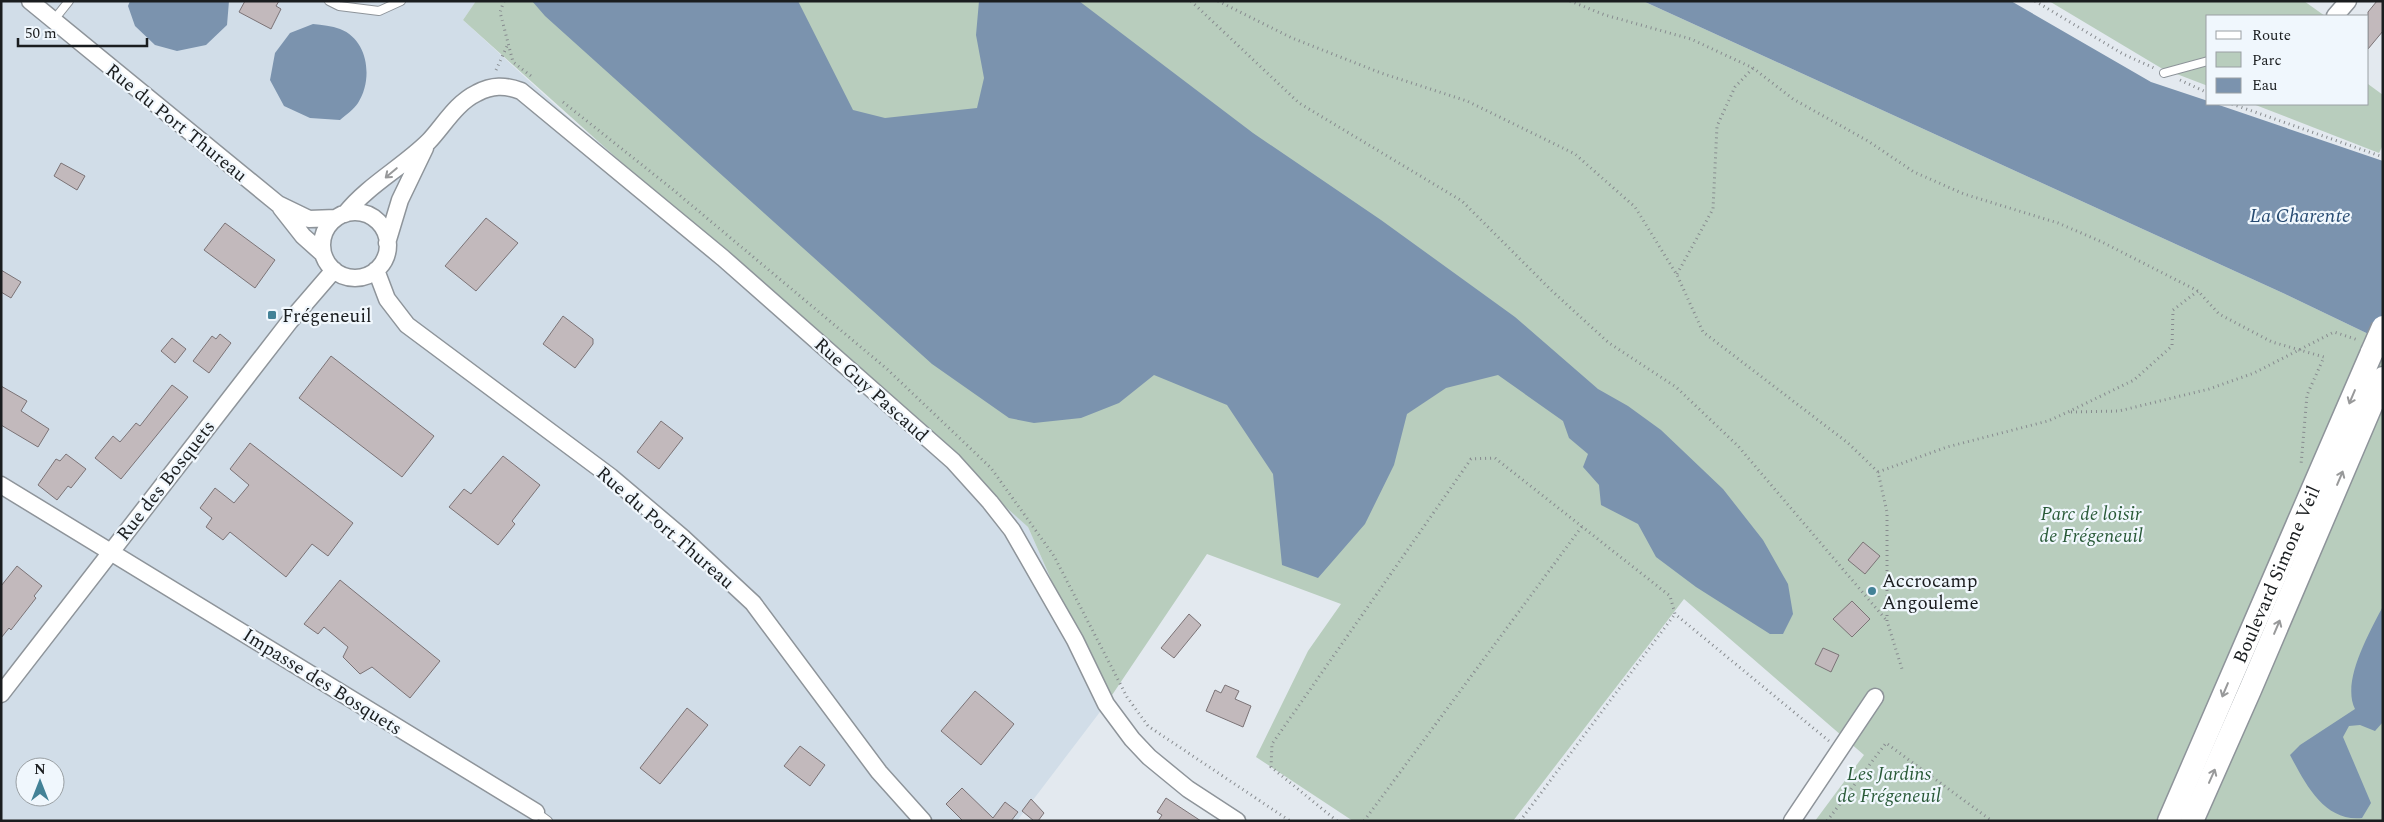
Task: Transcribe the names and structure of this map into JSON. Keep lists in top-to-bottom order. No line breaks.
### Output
{"streets":{"main road":["Boulevard Simone Veil"],"street":["Rue du Port Thureau","Rue Guy Pascaud","Rue des Bosquets","Impasse des Bosquets"]},"crossings":[["Rue du Port Thureau","Rue Guy Pascaud"],["Rue du Port Thureau","Rue des Bosquets"],["Rue Guy Pascaud","Rue des Bosquets"],["Rue des Bosquets","Impasse des Bosquets"]],"water":["La Charente"],"parks":["Parc de loisir de Frégeneuil","Les Jardins de Frégeneuil"],"places":{"transit":["Frégeneuil"],"other":["Accrocamp Angouleme"]},"legend":["Route","Parc","Eau"],"scale_bar":"50 m","north":"top"}
